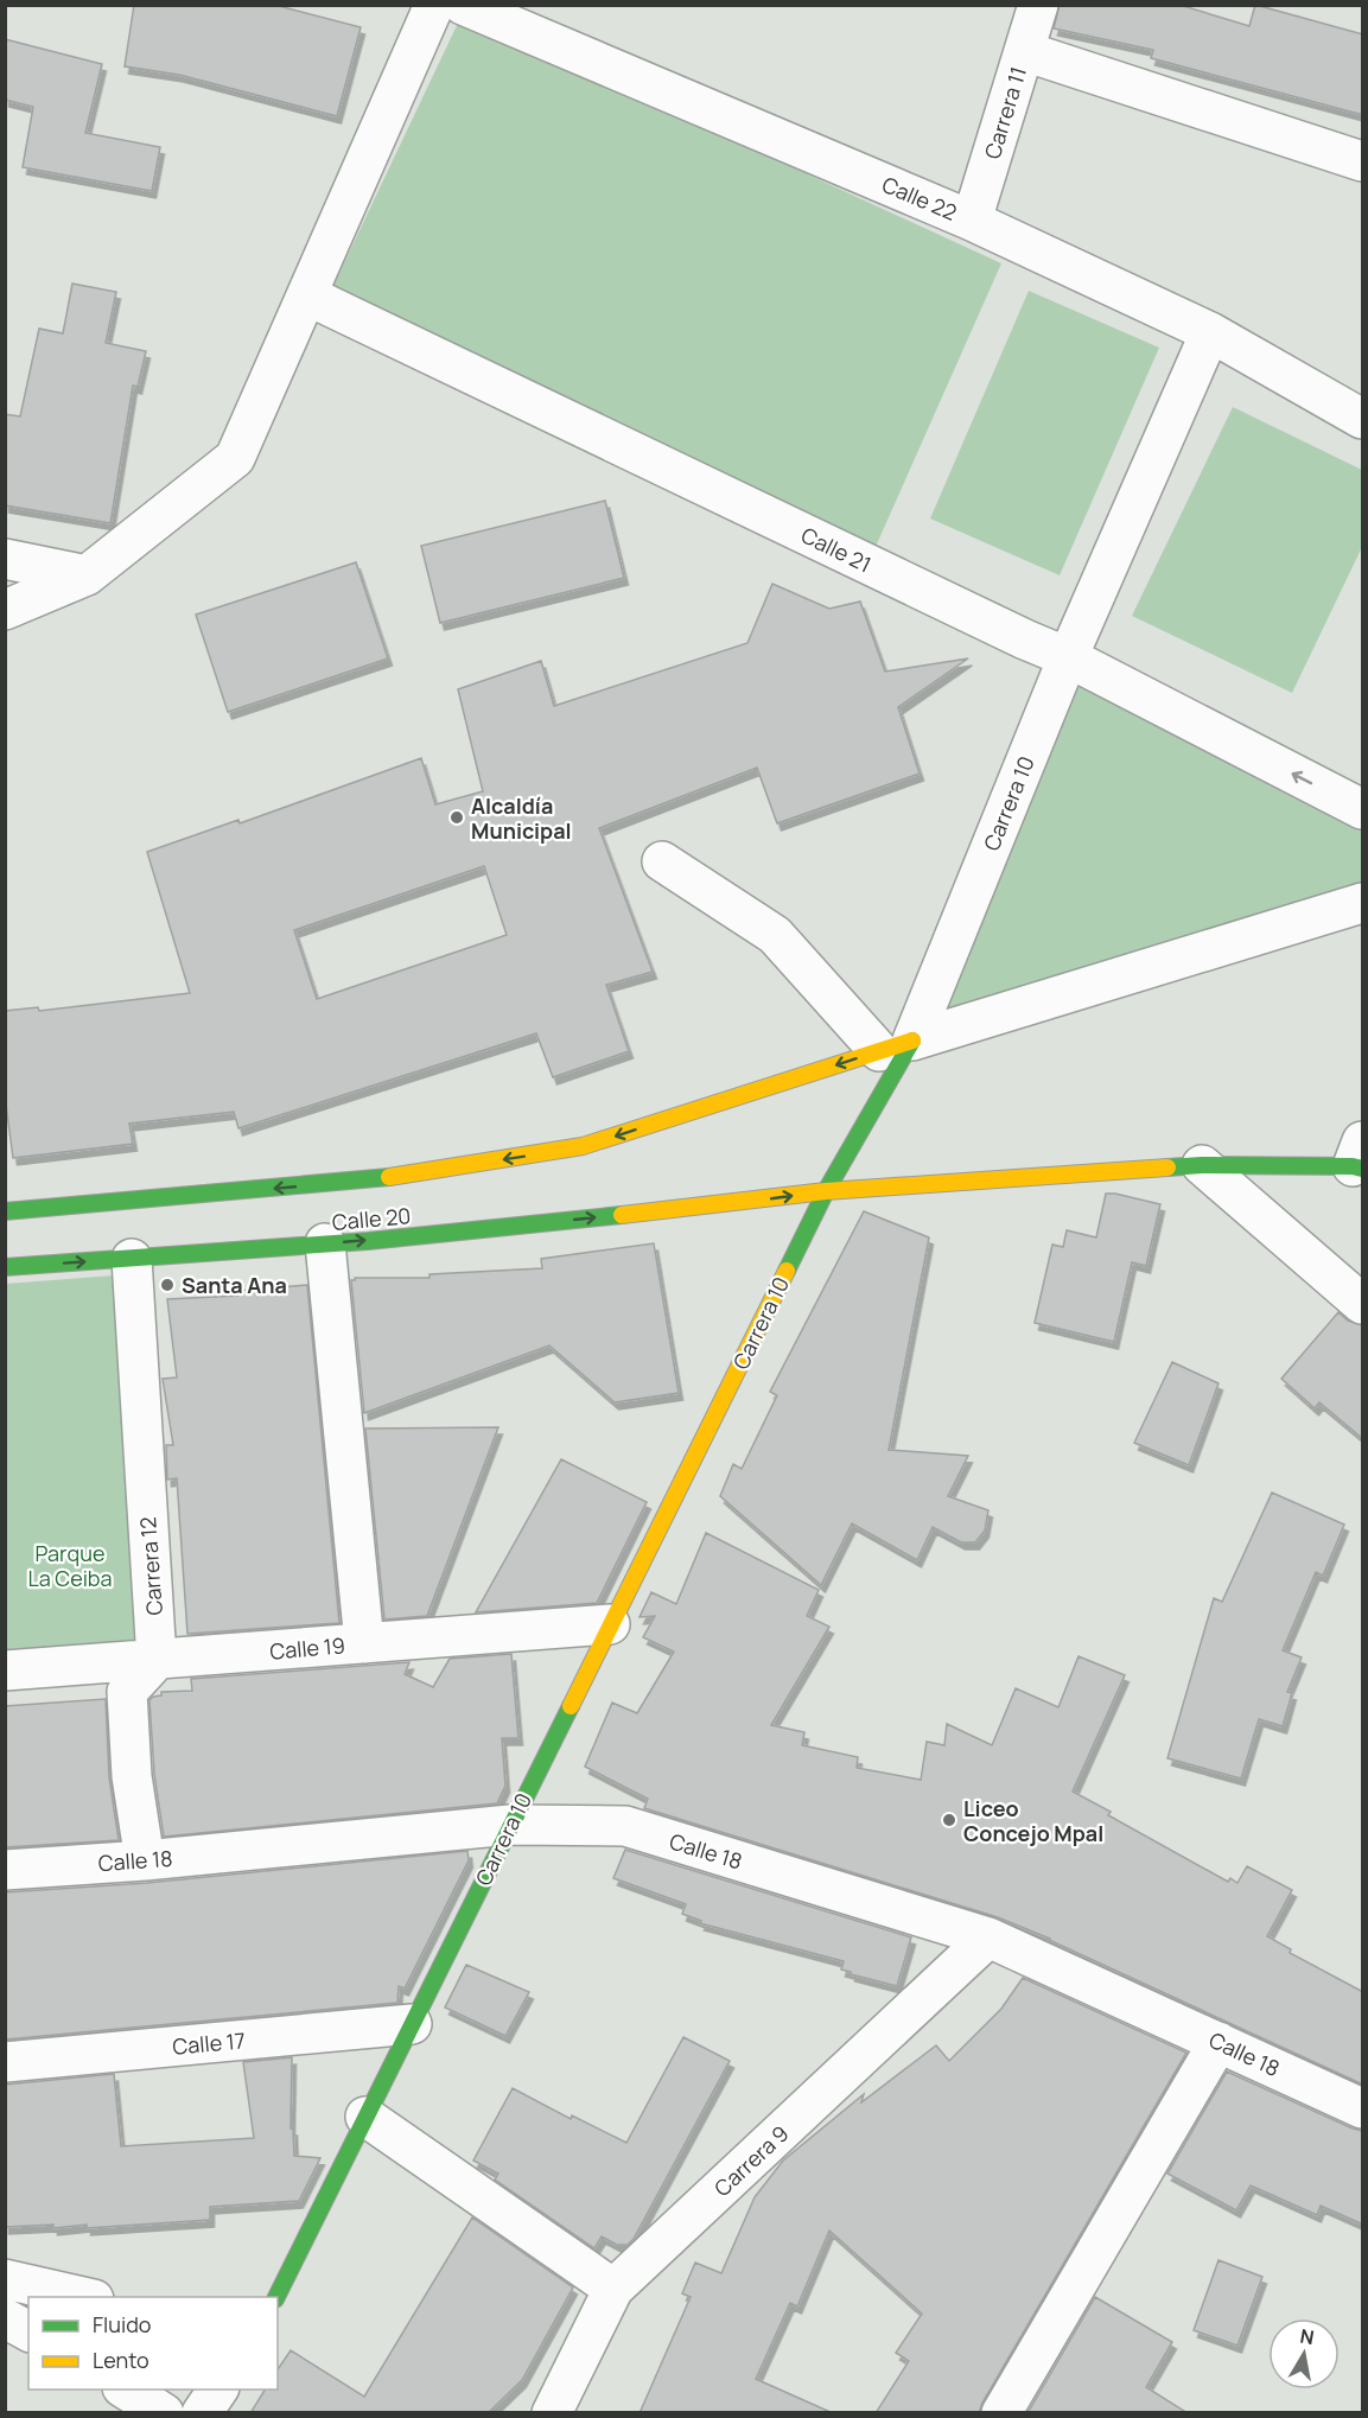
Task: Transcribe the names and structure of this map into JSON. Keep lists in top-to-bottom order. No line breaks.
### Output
{"streets":{"street":["Carrera 11","Calle 22","Calle 21","Carrera 10","Calle 20","Carrera 12","Calle 19","Calle 18","Calle 17","Carrera 9"]},"crossings":[["Carrera 11","Calle 22"],["Calle 22","Carrera 10"],["Calle 21","Carrera 10"],["Carrera 10","Calle 20"],["Carrera 10","Calle 19"],["Carrera 10","Calle 18"],["Carrera 10","Calle 17"],["Calle 20","Carrera 12"],["Carrera 12","Calle 19"],["Calle 18","Carrera 9"]],"parks":["Parque La Ceiba"],"places":["Alcaldía Municipal","Santa Ana","Liceo Concejo Mpal"],"legend":["Fluido","Lento"],"north":"top"}
